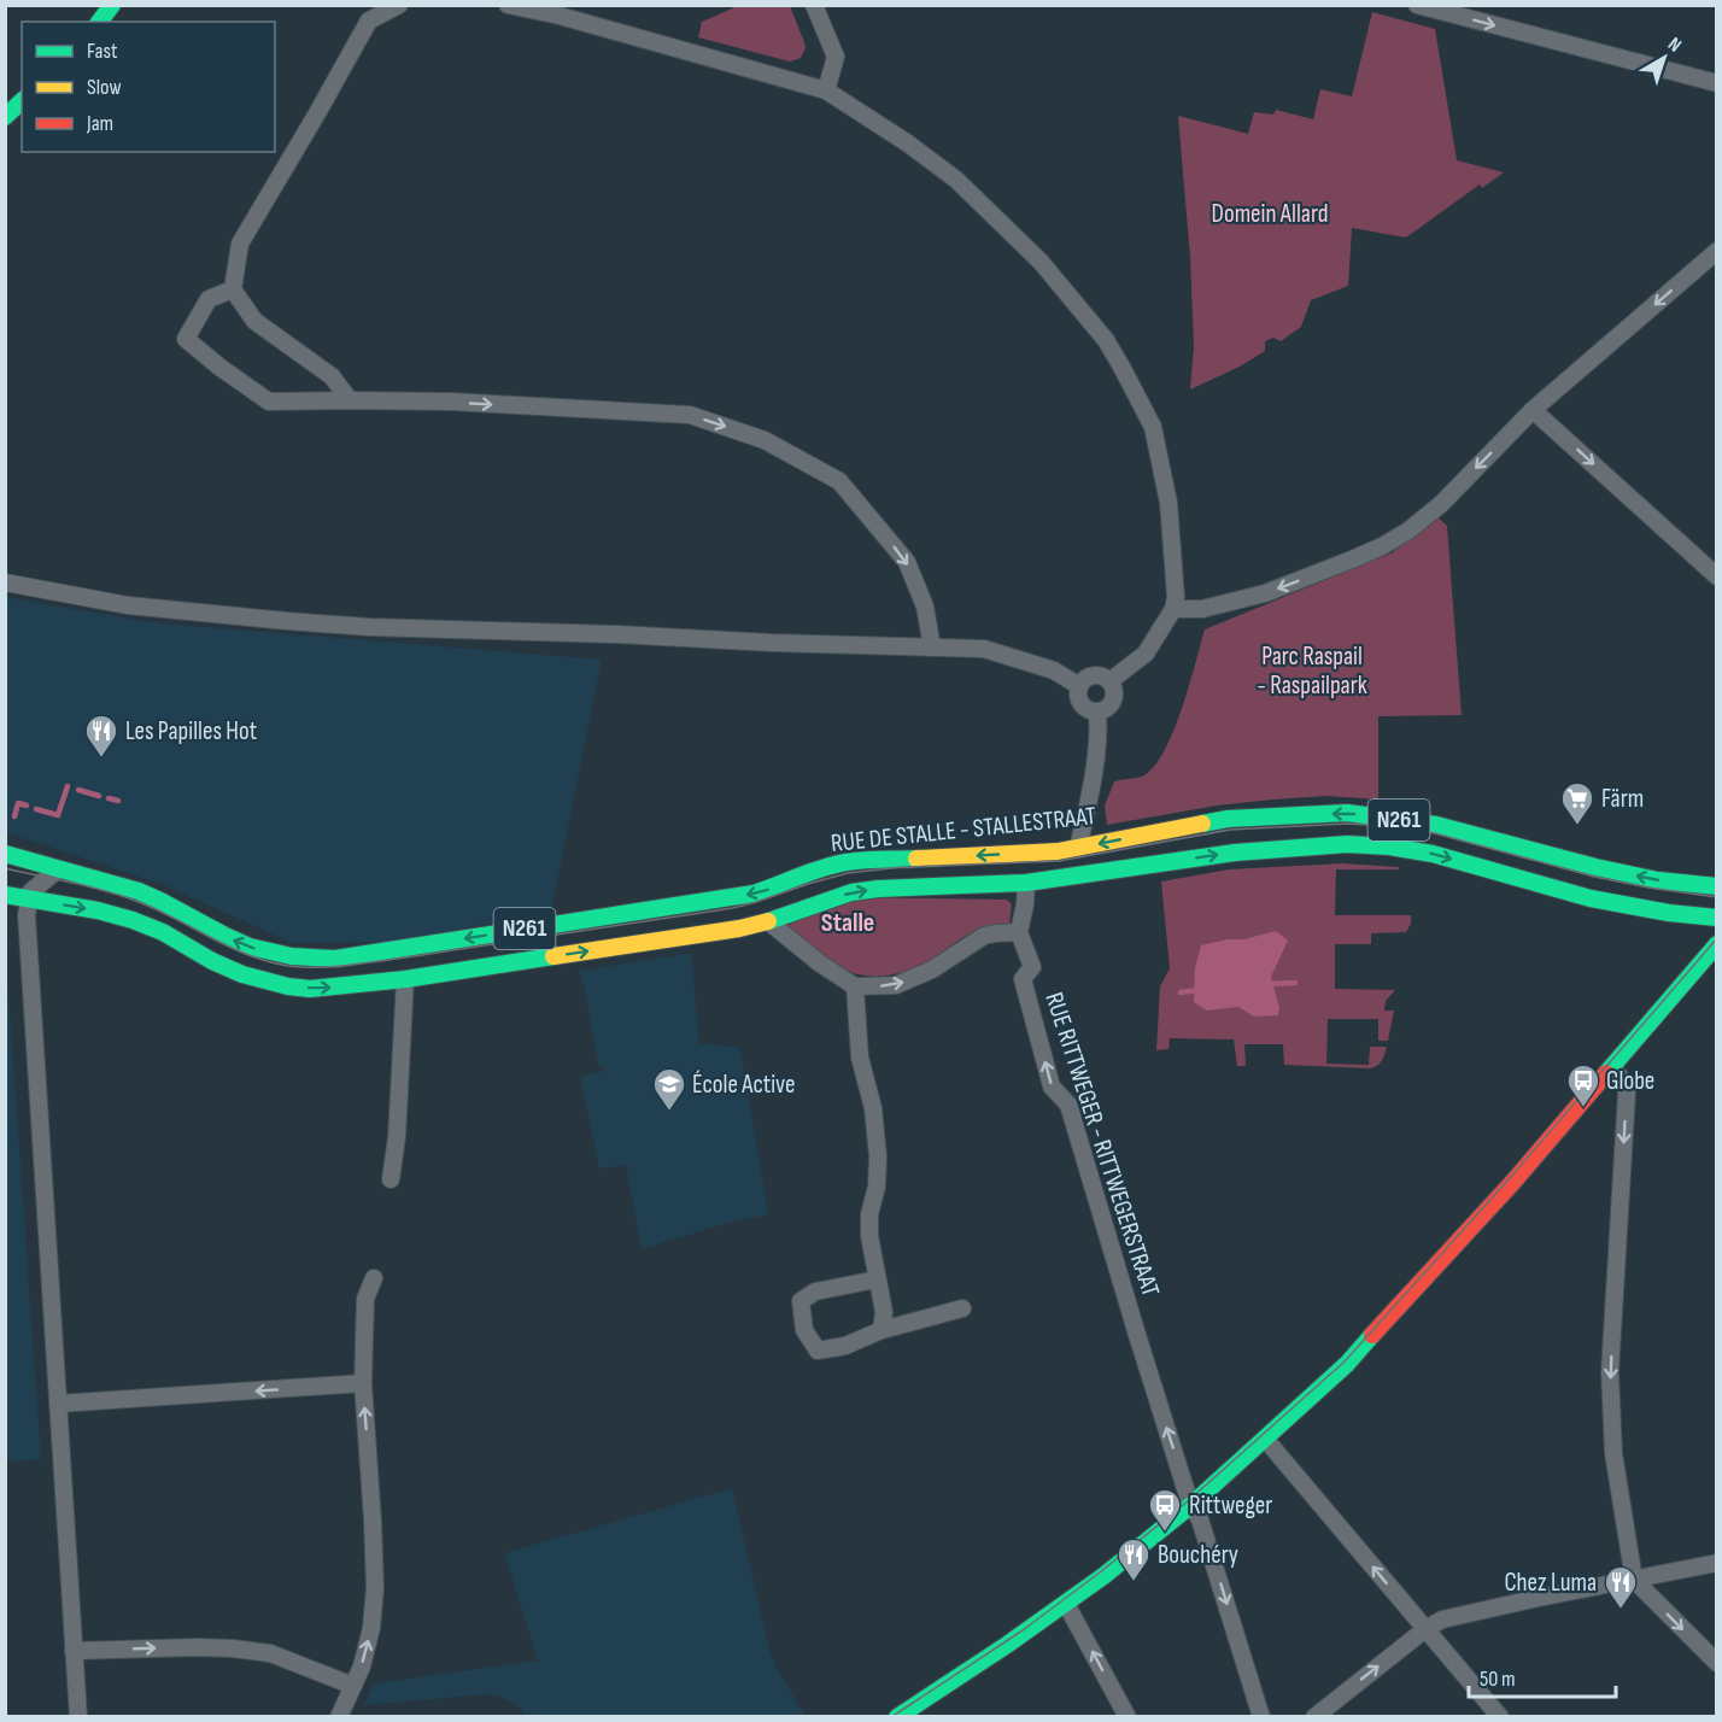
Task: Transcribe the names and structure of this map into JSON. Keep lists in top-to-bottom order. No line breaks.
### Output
{"streets":{"main road":["N261","RUE DE STALLE - STALLESTRAAT"],"street":["RUE RITTWEGER - RITTWEGERSTRAAT"]},"one_way":["RUE RITTWEGER - RITTWEGERSTRAAT"],"districts":["Stalle"],"parks":["Domein Allard","Parc Raspail - Raspailpark"],"places":{"restaurant":["Les Papilles Hot","Bouchéry","Chez Luma"],"supermarket":["Färm"],"bus stop":["Globe","Rittweger"],"school or university":["École Active"]},"legend":["Fast","Slow","Jam"],"scale_bar":"50 m","north":"top right"}
